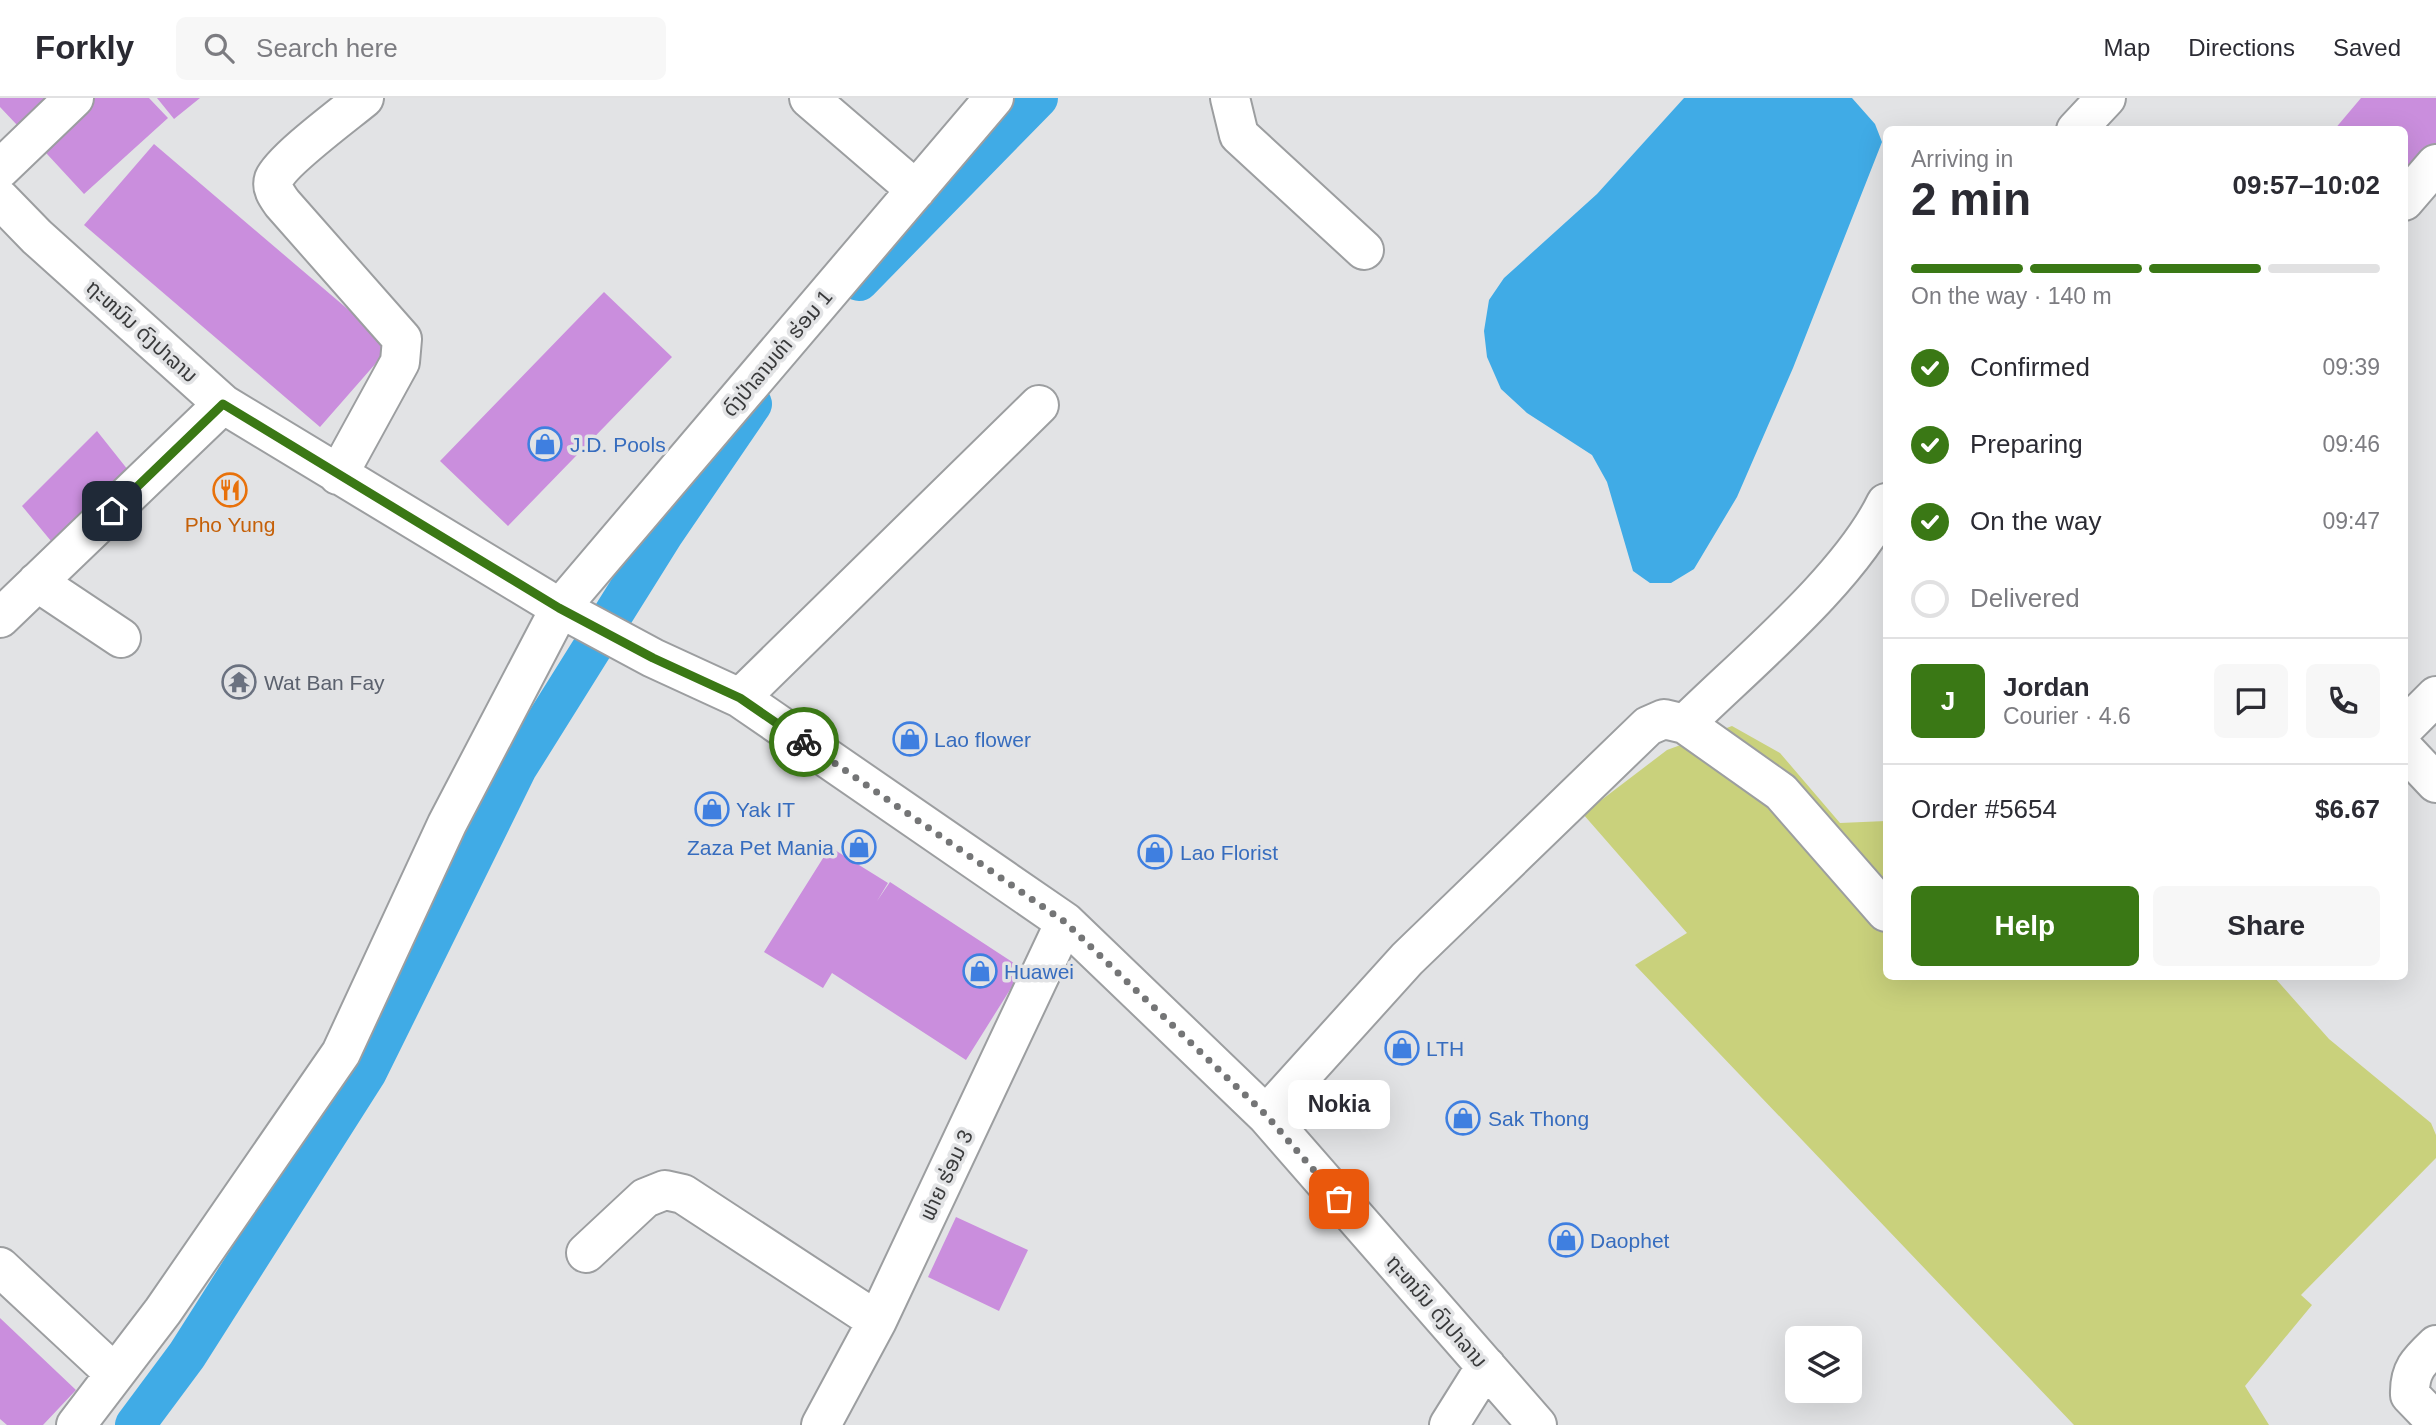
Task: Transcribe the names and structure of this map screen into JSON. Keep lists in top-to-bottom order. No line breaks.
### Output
{"streets":{"street":["ຖະຫນົນ ດົງປາລານ","ດົງປ່າລານທ່າ ຮ່ອມ 1","ຟາຍ ຮ່ອມ 3"]},"crossings":[["ຖະຫນົນ ດົງປາລານ","ດົງປ່າລານທ່າ ຮ່ອມ 1"],["ຖະຫນົນ ດົງປາລານ","ຟາຍ ຮ່ອມ 3"]],"places":{"shop":["J.D. Pools","Lao flower","Yak IT","Zaza Pet Mania","Lao Florist","Huawei","LTH","Sak Thong","Daophet"],"restaurant":["Pho Yung"],"temple":["Wat Ban Fay"],"other":["Nokia"]},"page":{"header":"Forkly","search":"Search here","nav":["Map","Directions","Saved"],"heading":["2 min","Arriving in","09:57–10:02"],"panel":["Jordan","Courier · 4.6","Order #5654","$6.67"],"bar":"On the way · 140 m","list":[["Confirmed","09:39"],["Preparing","09:46"],["On the way","09:47"],"Delivered"],"round":"J","buttons":["Help","Share"],"bubble":"Nokia"}}
